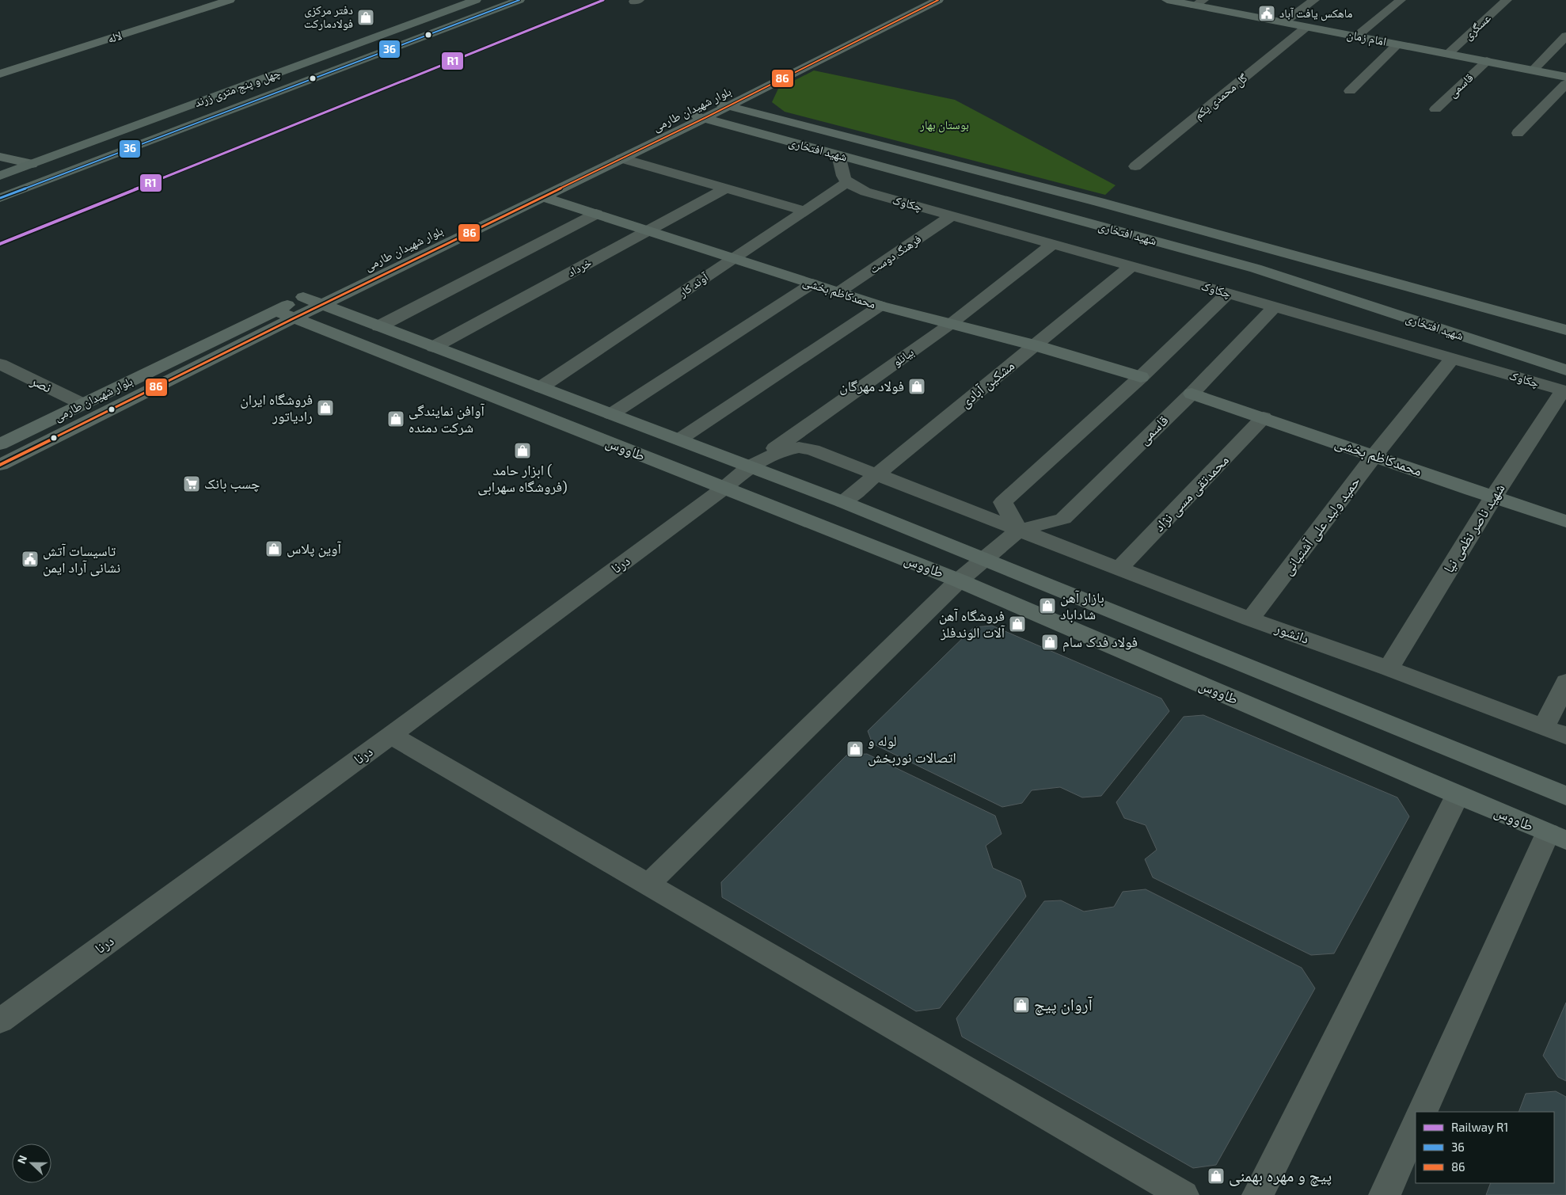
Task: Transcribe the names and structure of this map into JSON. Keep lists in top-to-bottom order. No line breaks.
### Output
{"streets":{"main road":["لاله","امام زمان","چهل و پنج متری زرند","بلوار شهیدان طارمی","شهید افتخاری","محمدکاظم بخشی","طاووس"],"street":["عسگری","قاسمی","گل محمدی یکم","چکاوک","فرهنگ دوست","خرداد","آوند کار","بیانلو","نصر","مشکین آبادی","محمدتقی مسی نژاد","حمید ولید علی آشتیانی","شهید ناصر نظمی نیا","درنا","دانشور"]},"crossings":[["عسگری","امام زمان"],["امام زمان","قاسمی"],["امام زمان","گل محمدی یکم"],["قاسمی","چکاوک"],["قاسمی","محمدکاظم بخشی"],["قاسمی","طاووس"],["قاسمی","دانشور"],["بلوار شهیدان طارمی","شهید افتخاری"],["بلوار شهیدان طارمی","محمدکاظم بخشی"],["بلوار شهیدان طارمی","نصر"],["بلوار شهیدان طارمی","طاووس"],["چکاوک","فرهنگ دوست"],["چکاوک","آوند کار"],["چکاوک","بیانلو"],["چکاوک","مشکین آبادی"],["چکاوک","حمید ولید علی آشتیانی"],["چکاوک","شهید ناصر نظمی نیا"],["فرهنگ دوست","محمدکاظم بخشی"],["خرداد","محمدکاظم بخشی"],["خرداد","طاووس"],["آوند کار","محمدکاظم بخشی"],["آوند کار","طاووس"],["محمدکاظم بخشی","بیانلو"],["محمدکاظم بخشی","مشکین آبادی"],["محمدکاظم بخشی","محمدتقی مسی نژاد"],["محمدکاظم بخشی","حمید ولید علی آشتیانی"],["محمدکاظم بخشی","شهید ناصر نظمی نیا"],["بیانلو","طاووس"],["بیانلو","درنا"],["بیانلو","دانشور"],["مشکین آبادی","طاووس"],["مشکین آبادی","دانشور"],["طاووس","درنا"],["طاووس","دانشور"],["محمدتقی مسی نژاد","دانشور"],["حمید ولید علی آشتیانی","دانشور"],["شهید ناصر نظمی نیا","دانشور"],["درنا","دانشور"]],"parks":["بوستان بهار"],"places":{"public building":["ماهکس یافت آباد","تاسیسات آتش نشانی آراد ایمن"],"shop":["دفتر مرکزی فولادمارکت","فولاد مهرگان","فروشگاه ایران رادیاتور","آوافن نمایندگی شرکت دمنده","ابزار حامد ( فروشگاه سهرابی)","آوین پلاس","بازار آهن شاداباد","فروشگاه آهن آلات الوندفلز","فولاد فدک سام","لوله و اتصالات نوربخش","آروان پیچ","پیچ و مهره بهمنی"],"supermarket":["چسب بانک"]},"lines":["rail line R1","transit line 36","transit line 86"],"legend":["Railway R1","36","86"],"north":"left"}
